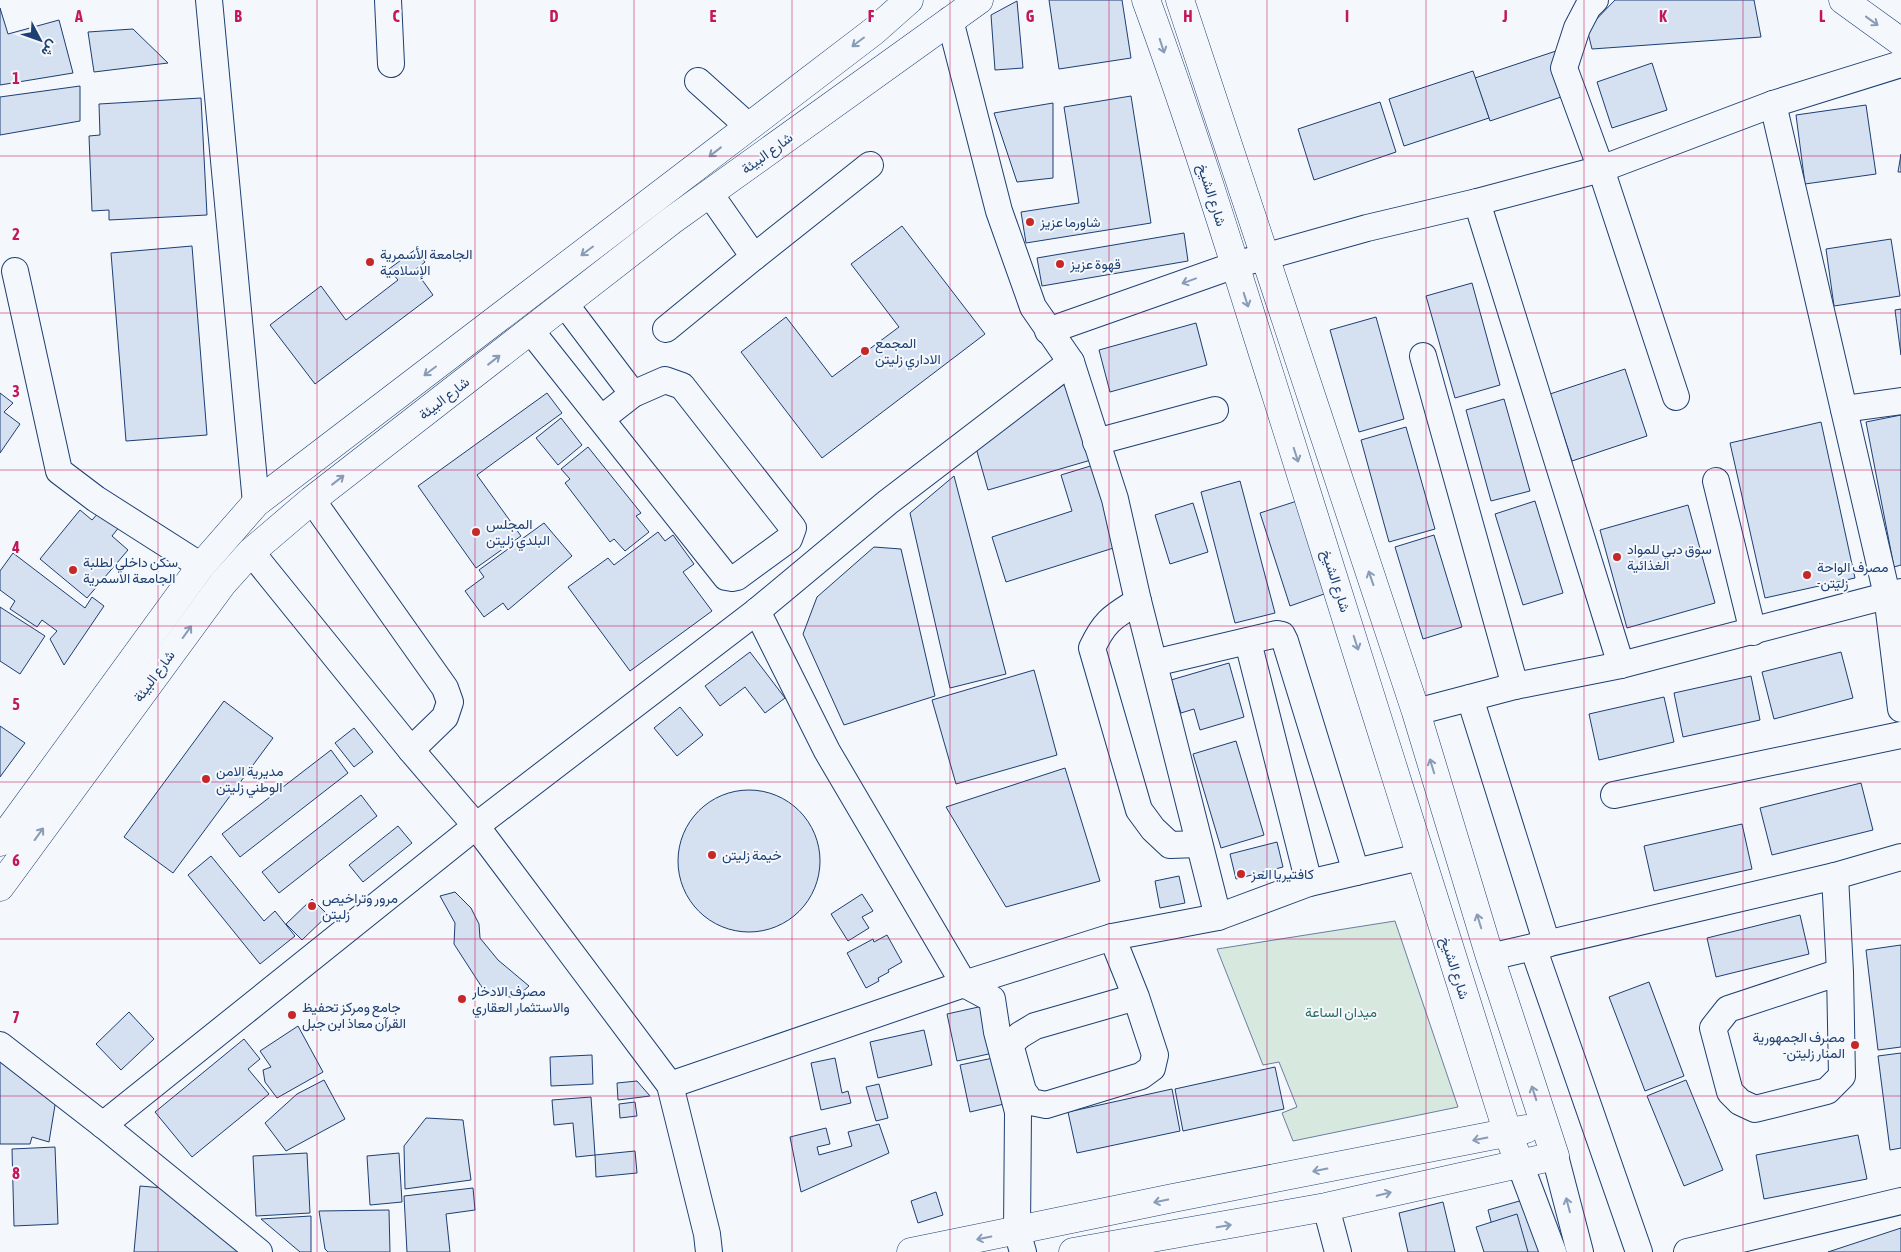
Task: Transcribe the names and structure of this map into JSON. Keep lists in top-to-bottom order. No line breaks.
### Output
{"streets":{"main road":["شارع البيئة","شارع الشيخ"]},"parks":["ميدان الساعة"],"places":["شاورما عزيز","الجامعة الأسمرية الإسلامية","قهوة عزيز","المجمع الاداري زليتن","المجلس البلدي زليتن","سوق دبي للمواد الغذائية","سكن داخلي لطلبة الجامعة اﻻسمرية","مصرف الواحة -زليتن","مديرية الامن الوطني زليتن","خيمة زليتن","كافتيريا العز","مرور وتراخيص زليتن","مصرف اﻻدخار واﻻستثمار العقاري","جامع ومركز تحفيظ القرآن معاذ ابن جبل","مصرف الجمهورية -المنار زليتن"],"north":"bottom right","grid":{"columns":["A","B","C","D","E","F","G","H","I","J","K","L"],"rows":["1","2","3","4","5","6","7","8"]}}
